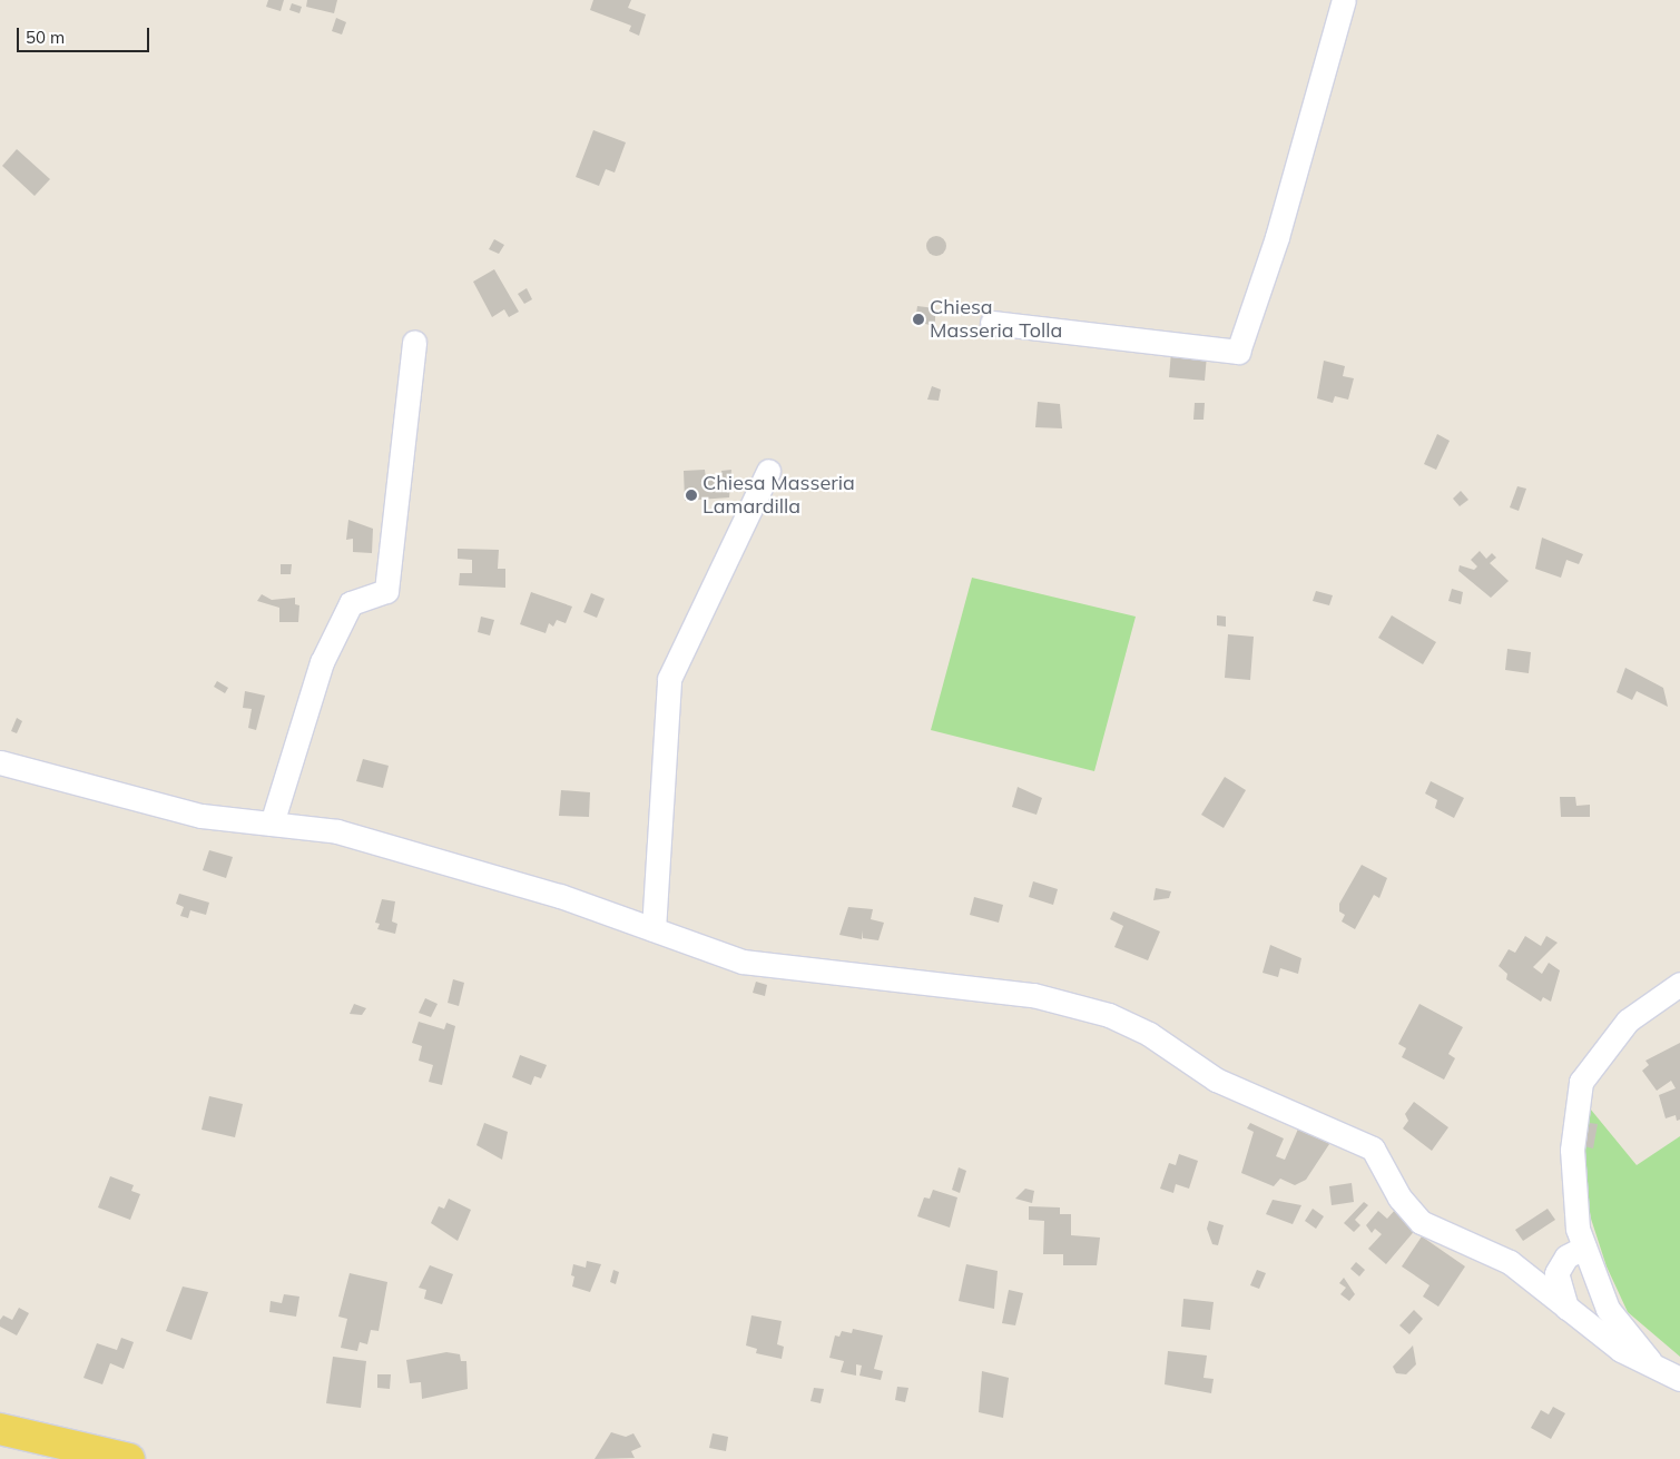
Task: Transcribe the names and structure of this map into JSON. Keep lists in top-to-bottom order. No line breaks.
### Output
{"places":["Chiesa Masseria Tolla","Chiesa Masseria Lamardilla"],"scale_bar":"50 m"}
